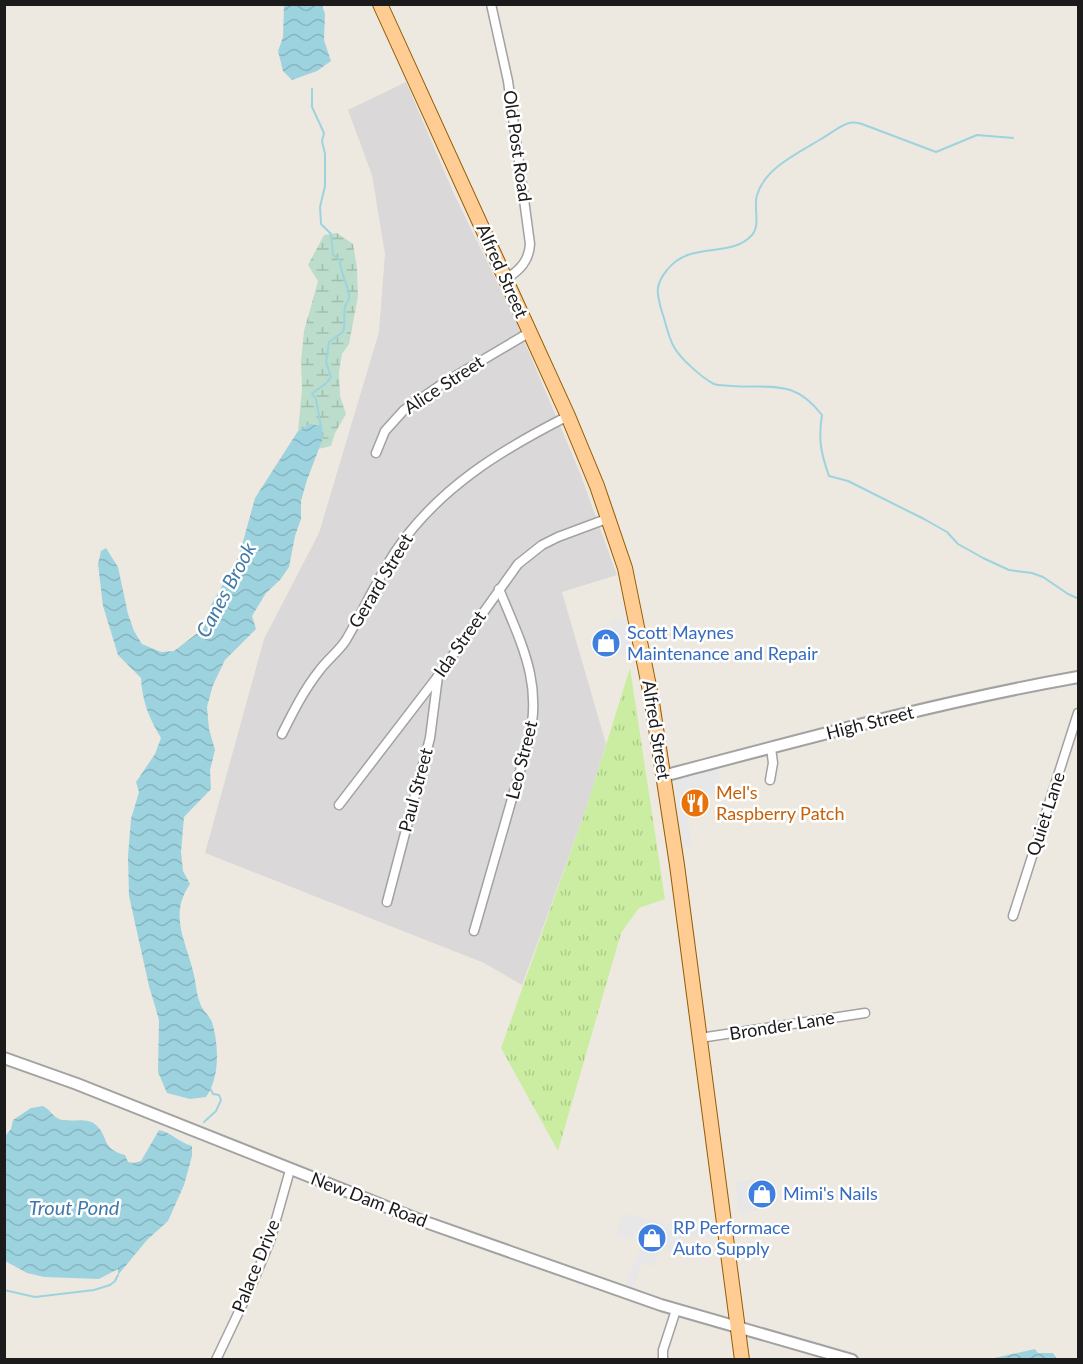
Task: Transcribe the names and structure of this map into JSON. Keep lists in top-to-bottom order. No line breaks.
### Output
{"streets":{"main road":["Alfred Street"],"street":["Old Post Road","Alice Street","Gerard Street","Ida Street","High Street","Leo Street","Paul Street","Quiet Lane","Bronder Lane","New Dam Road","Palace Drive"]},"crossings":[["Old Post Road","Alfred Street"],["Alfred Street","Alice Street"],["Alfred Street","Gerard Street"],["Alfred Street","Ida Street"],["Alfred Street","High Street"],["Alfred Street","Bronder Lane"],["Alfred Street","New Dam Road"],["Ida Street","Leo Street"],["Ida Street","Paul Street"],["New Dam Road","Palace Drive"]],"water":["Canes Brook","Trout Pond"],"places":{"shop":["Scott Maynes Maintenance and Repair","Mimi's Nails","RP Performace Auto Supply"],"restaurant":["Mel's Raspberry Patch"]}}
